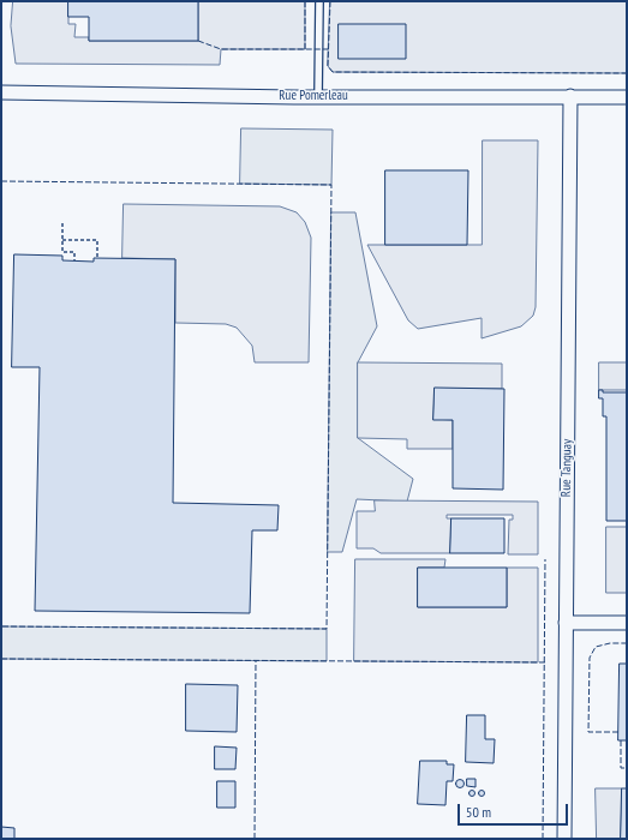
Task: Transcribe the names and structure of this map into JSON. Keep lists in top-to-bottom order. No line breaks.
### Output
{"streets":{"street":["Rue Pomerleau","Rue Tanguay"]},"crossings":[["Rue Pomerleau","Rue Tanguay"]],"scale_bar":"50 m"}
